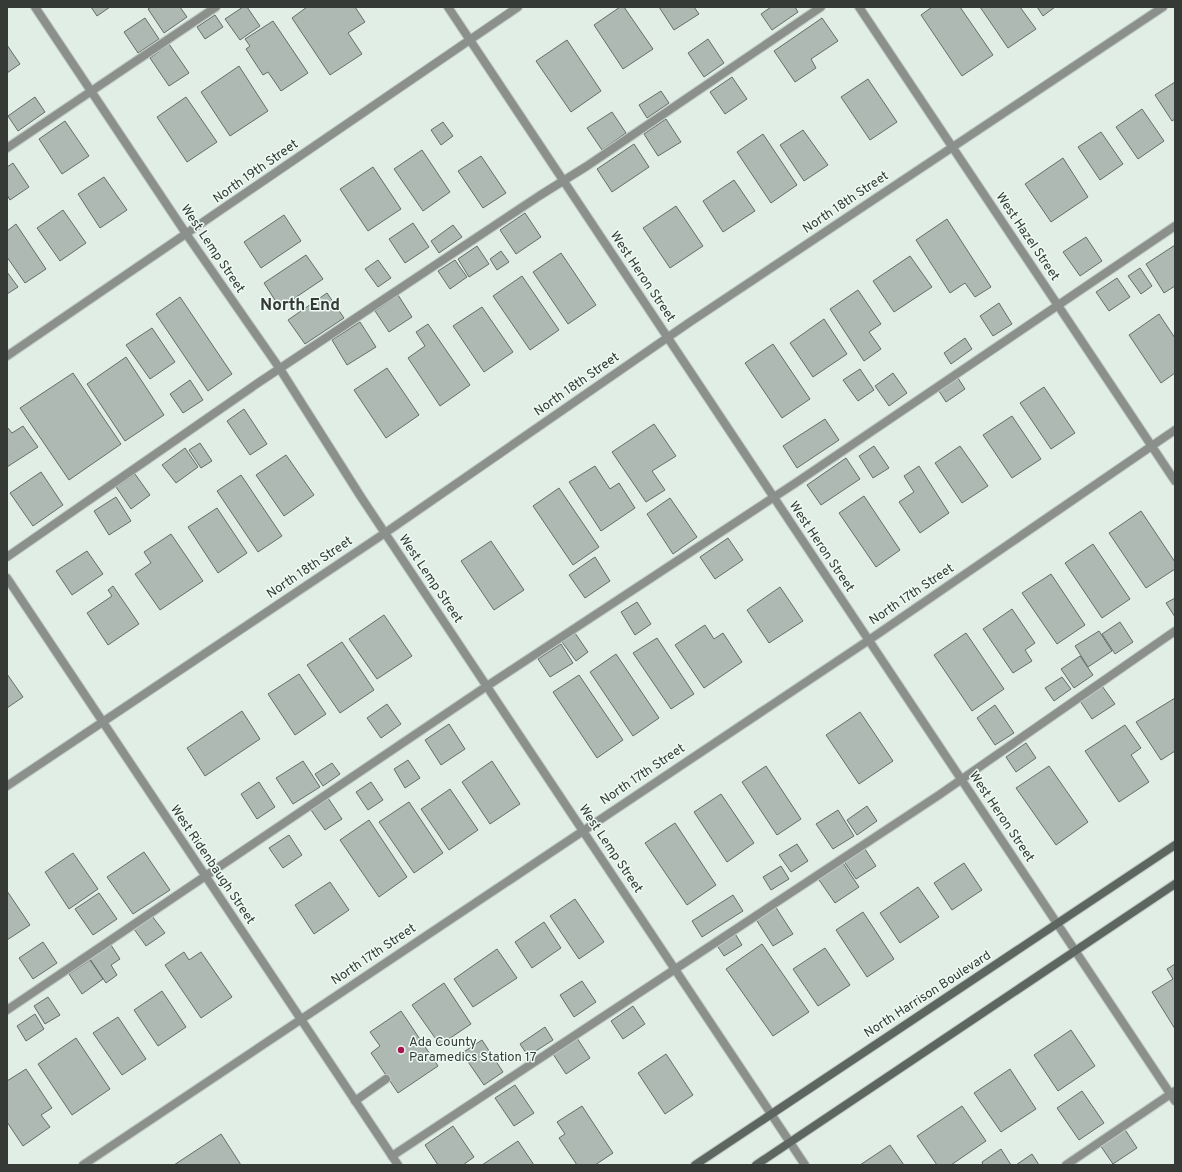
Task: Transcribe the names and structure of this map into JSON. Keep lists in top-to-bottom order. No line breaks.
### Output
{"streets":{"street":["North 19th Street","North 18th Street","West Hazel Street","West Lemp Street","West Heron Street","North 17th Street","West Ridenbaugh Street","North Harrison Boulevard"]},"crossings":[["North 19th Street","West Lemp Street"],["North 19th Street","West Heron Street"],["North 18th Street","West Hazel Street"],["North 18th Street","West Lemp Street"],["North 18th Street","West Heron Street"],["North 18th Street","West Ridenbaugh Street"],["West Hazel Street","North 17th Street"],["West Lemp Street","North 17th Street"],["West Lemp Street","North Harrison Boulevard"],["West Heron Street","North 17th Street"],["West Heron Street","North Harrison Boulevard"],["North 17th Street","West Ridenbaugh Street"]],"districts":["North End"],"places":["Ada County Paramedics Station 17"]}
